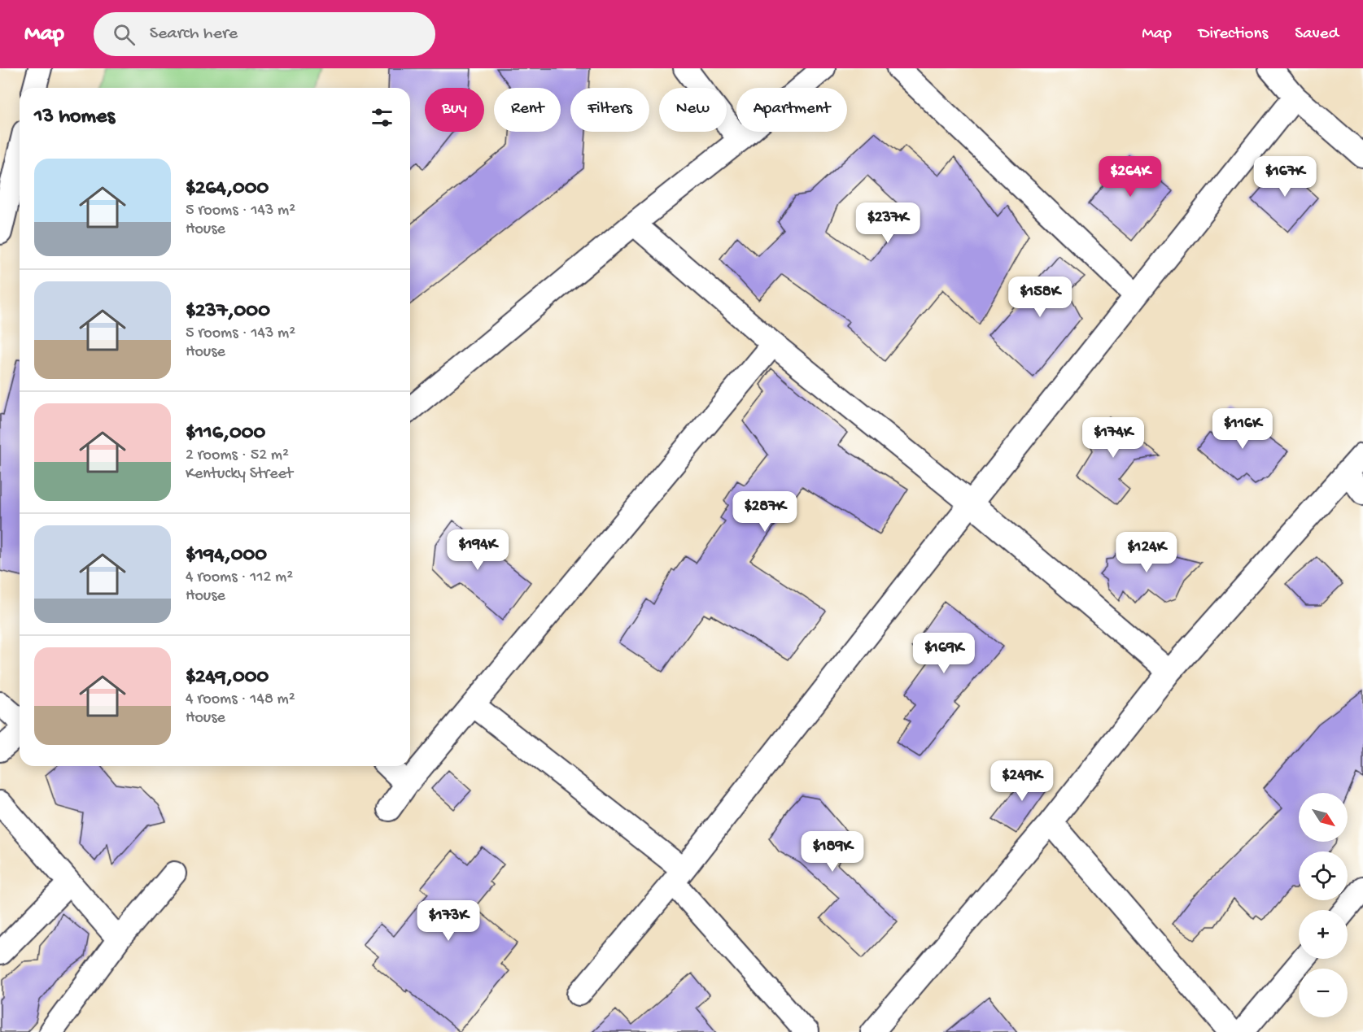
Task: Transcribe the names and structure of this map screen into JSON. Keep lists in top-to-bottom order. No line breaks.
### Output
{"north":"bottom right","page":{"header":"Map","search":"Search here","nav":["Map","Directions","Saved"],"chip":["Buy","Rent","Filters","New","Apartment"],"heading":"13 homes","list":[{"name":"$264,000","note":"5 rooms · 143 m² · House"},{"name":"$237,000","note":"5 rooms · 143 m² · House"},{"name":"$116,000","note":"2 rooms · 52 m² · Kentucky Street"},{"name":"$194,000","note":"4 rooms · 112 m² · House"},{"name":"$249,000","note":"4 rooms · 148 m² · House"}],"price":["$264K","$167K","$237K","$158K","$116K","$174K","$287K","$194K","$124K","$169K","$249K","$189K","$173K"],"map_buttons":["+","−"]}}
